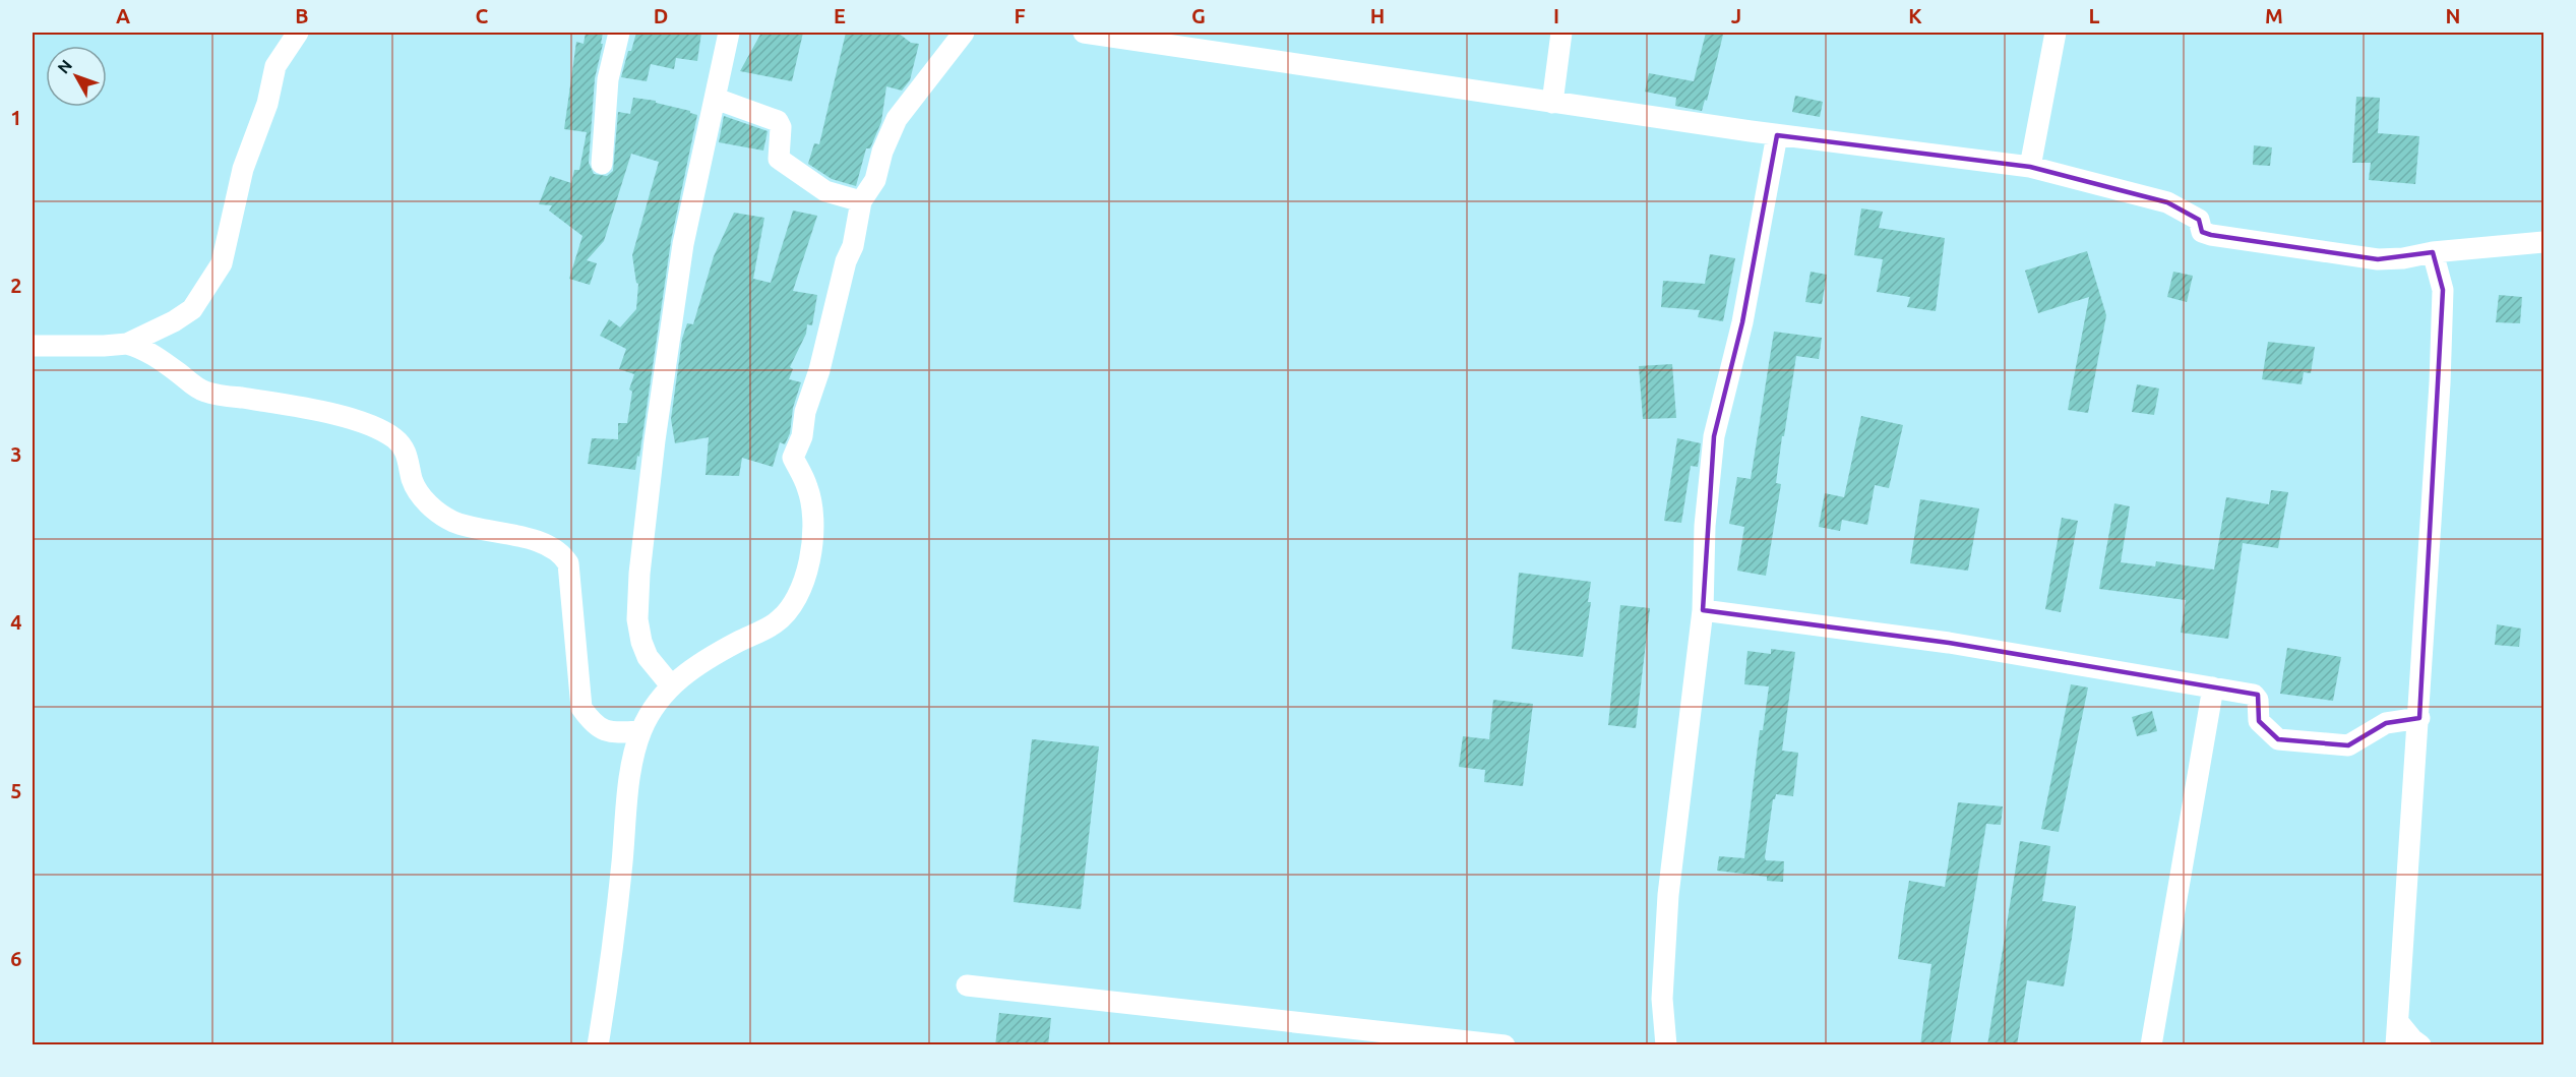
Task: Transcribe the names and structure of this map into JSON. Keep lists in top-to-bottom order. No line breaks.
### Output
{"north":"top left","grid":{"columns":["A","B","C","D","E","F","G","H","I","J","K","L","M","N"],"rows":["1","2","3","4","5","6"]}}
